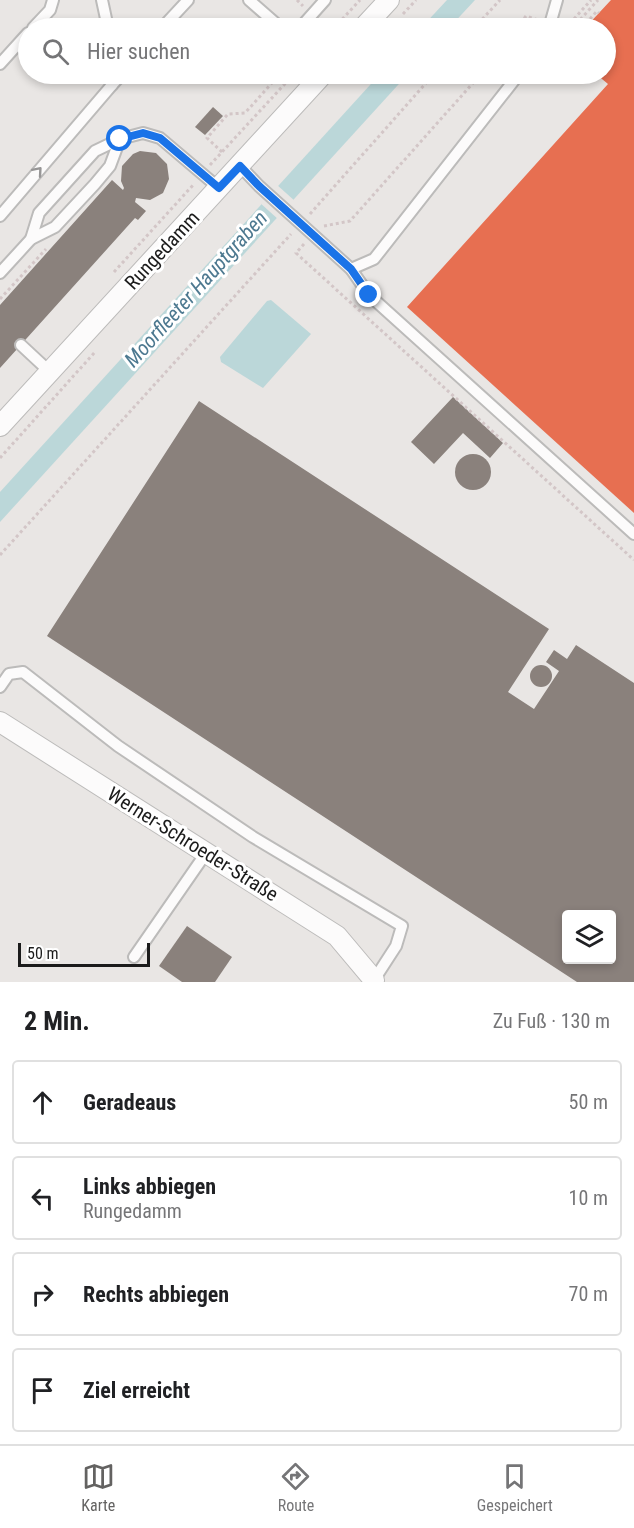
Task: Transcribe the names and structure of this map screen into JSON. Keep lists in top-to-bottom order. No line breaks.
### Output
{"streets":{"street":["Rungedamm","Werner-Schroeder-Straße"]},"water":["Moorfleeter Hauptgraben"],"scale_bar":"50 m","page":{"search":"Hier suchen","scale":"50 m","heading":["2 Min.","Zu Fuß · 130 m"],"list":[["Geradeaus","50 m"],["Links abbiegen","Rungedamm","10 m"],["Rechts abbiegen","70 m"],"Ziel erreicht"],"nav":["Karte","Route","Gespeichert"]}}
